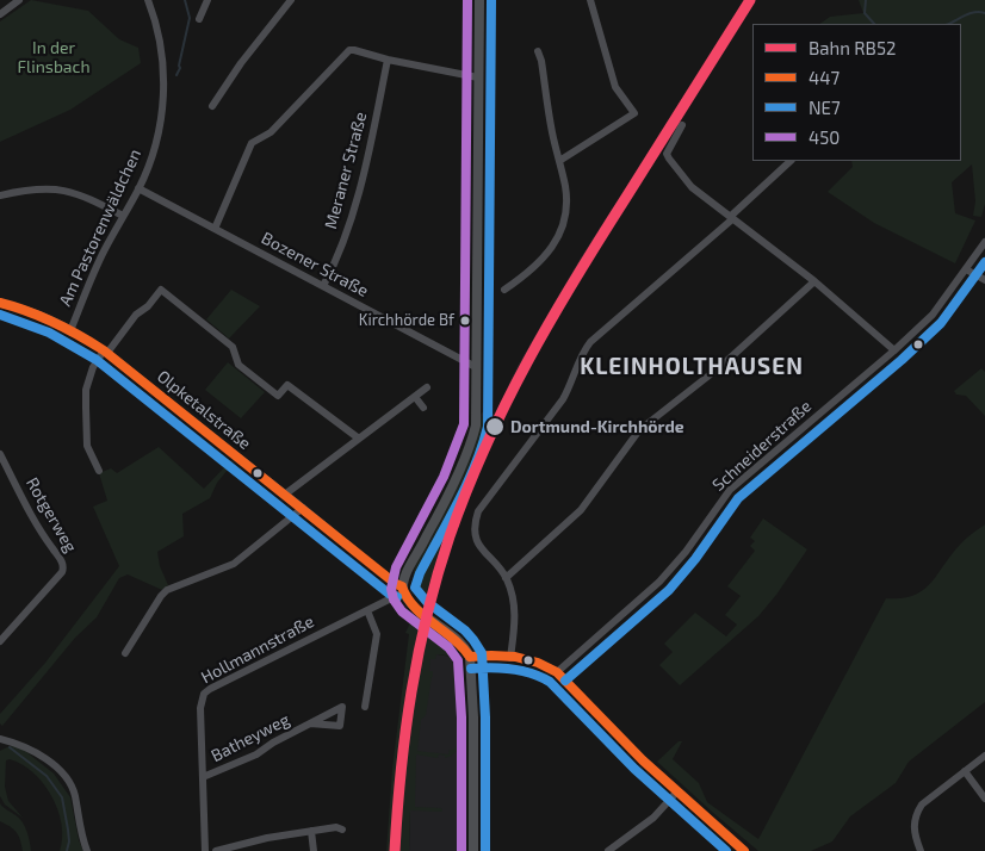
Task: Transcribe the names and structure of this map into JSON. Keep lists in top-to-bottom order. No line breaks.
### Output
{"streets":{"street":["Meraner Straße","Am Pastorenwäldchen","Bozener Straße","Olpketalstraße","Schneiderstraße","Rotgerweg","Hollmannstraße","Batheyweg"]},"crossings":[["Meraner Straße","Bozener Straße"],["Am Pastorenwäldchen","Bozener Straße"],["Am Pastorenwäldchen","Olpketalstraße"],["Olpketalstraße","Hollmannstraße"],["Hollmannstraße","Batheyweg"]],"districts":["KLEINHOLTHAUSEN"],"parks":["In der Flinsbach"],"places":["Kirchhörde Bf","Dortmund-Kirchhörde"],"lines":["rail line RB52","transit line NE7","transit line 450","transit line 447"],"legend":["Bahn RB52","447","NE7","450"]}
